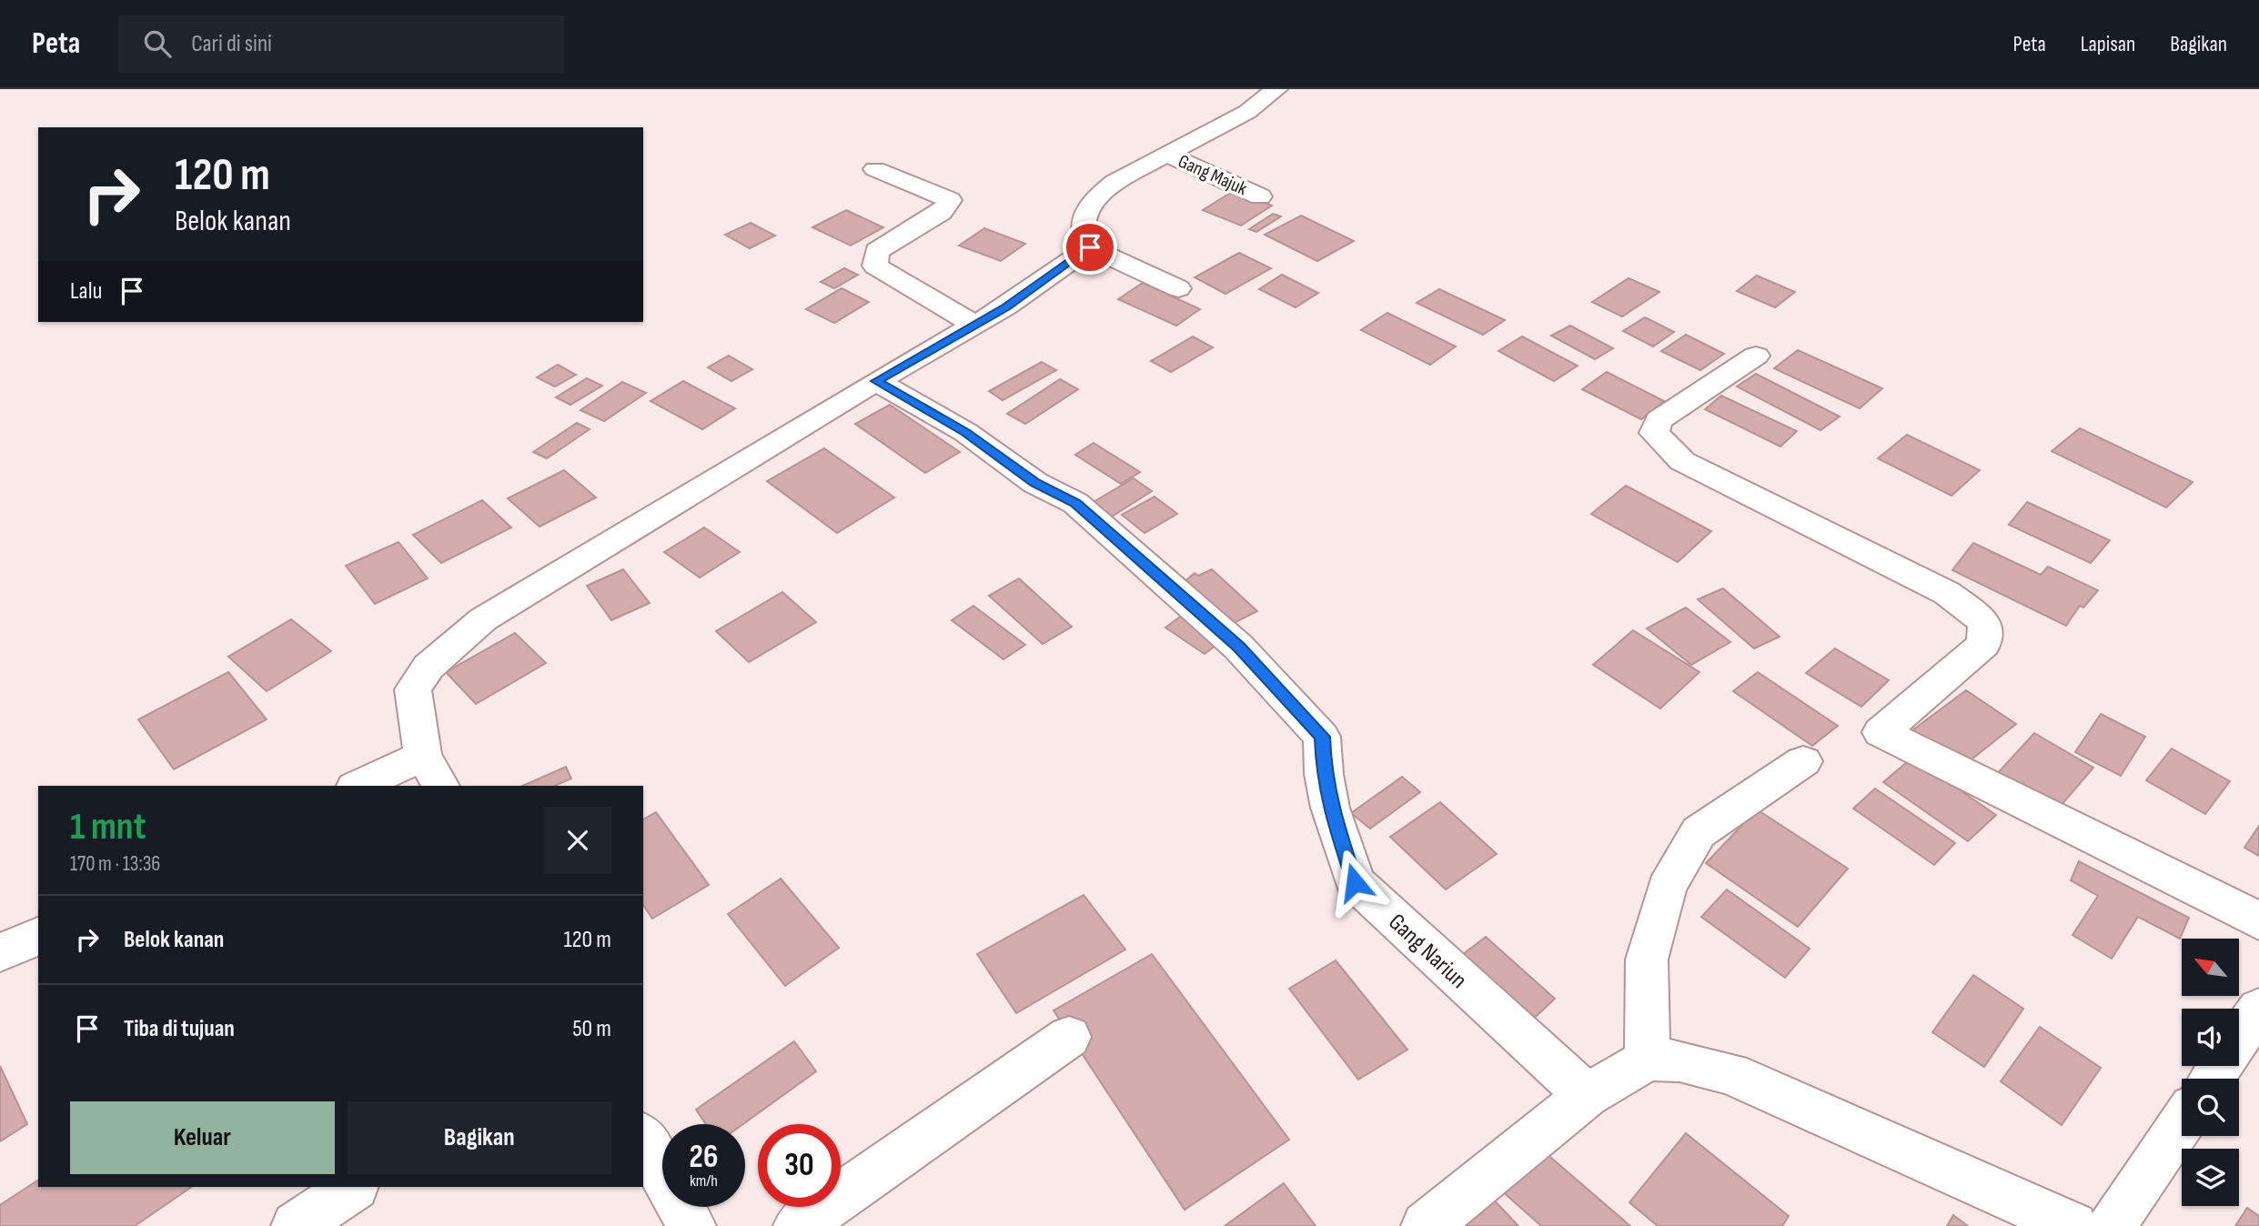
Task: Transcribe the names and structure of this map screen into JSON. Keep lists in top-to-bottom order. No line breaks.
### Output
{"streets":{"street":["Gang Majuk","Gang Nariun"]},"north":"top left","page":{"header":"Peta","search":"Cari di sini","nav":["Peta","Lapisan","Bagikan"],"turn":["120 m","Belok kanan"],"then":"Lalu","heading":["1 mnt","170 m · 13:36"],"list":[{"name":"Belok kanan","value":"120 m"},{"name":"Tiba di tujuan","value":"50 m"}],"buttons":["Keluar","Bagikan"],"speed":"26 km/h","limit":"30"}}
